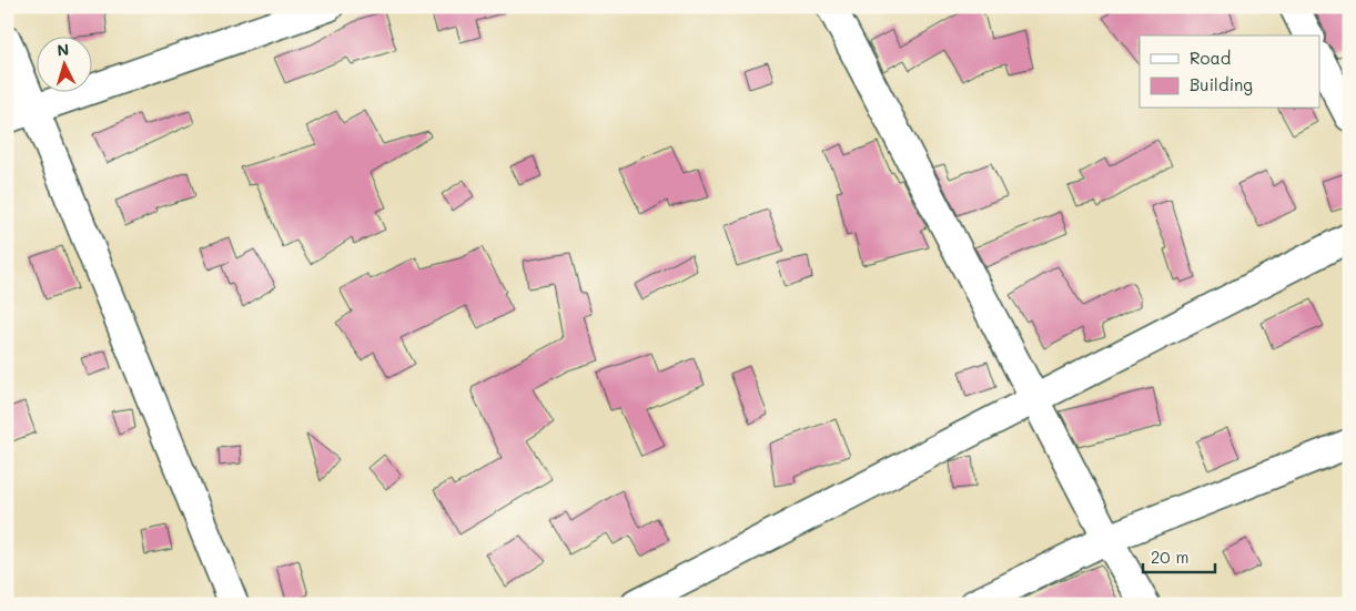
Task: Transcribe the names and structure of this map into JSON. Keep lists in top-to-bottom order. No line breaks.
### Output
{"legend":["Road","Building"],"scale_bar":"20 m","north":"top"}
